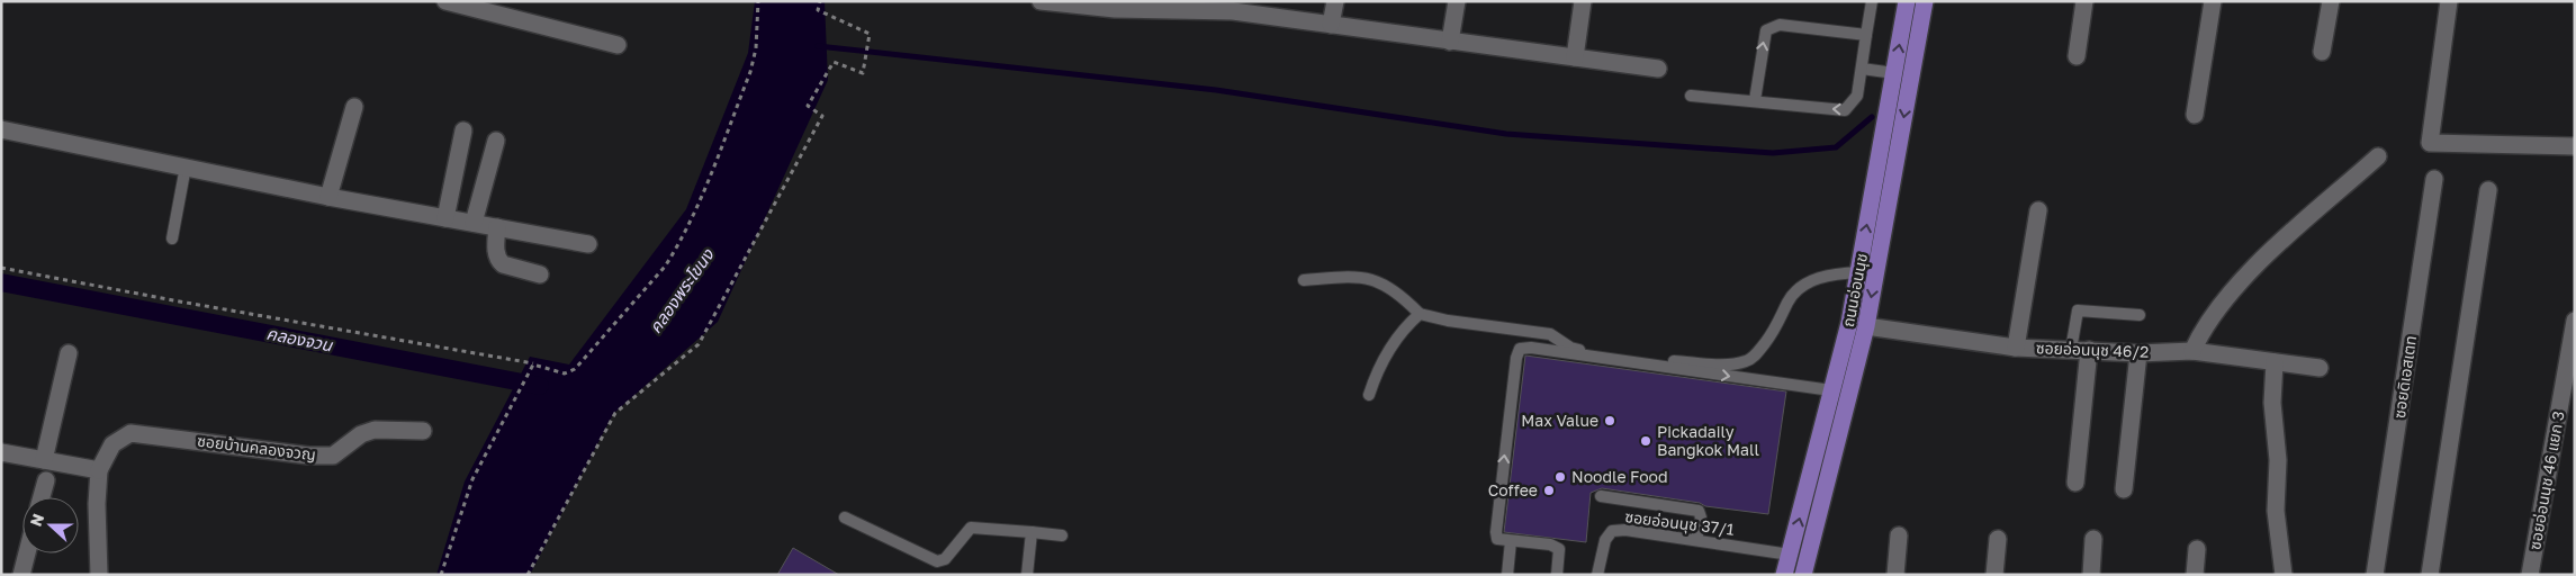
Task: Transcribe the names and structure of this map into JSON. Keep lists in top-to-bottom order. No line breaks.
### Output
{"streets":{"main road":["ถนนอ่อนนุช"],"street":["ซอยอ่อนนุช 46/2","ซอยดิเอสเตท","ซอยบ้านคลองจวญ","ซอยอ่อนนุช 46 แยก 3"],"lane":["ซอยอ่อนนุช 37/1"]},"crossings":[["ถนนอ่อนนุช","ซอยอ่อนนุช 46/2"],["ถนนอ่อนนุช","ซอยอ่อนนุช 37/1"]],"water":["คลองพระโขนง","คลองจวน"],"places":["Max Value","Pickadaily Bangkok Mall","Noodle Food","Coffee"],"north":"left"}
